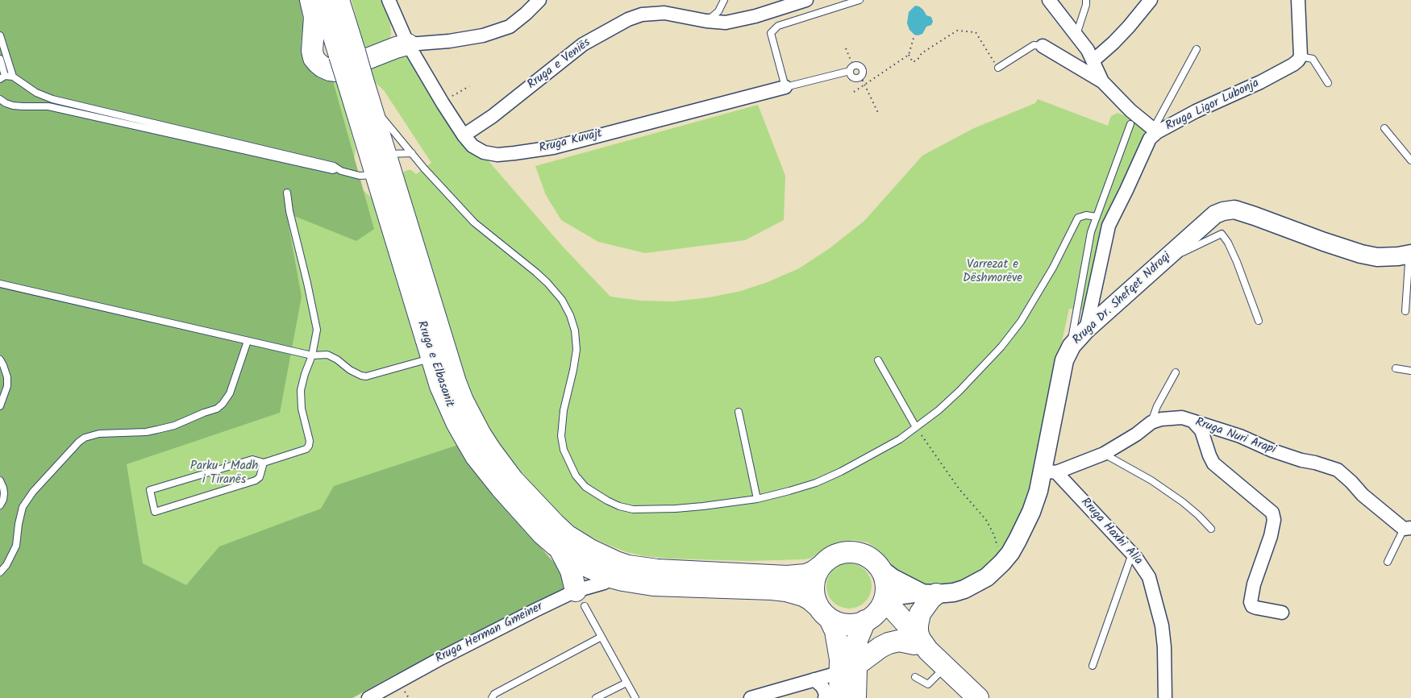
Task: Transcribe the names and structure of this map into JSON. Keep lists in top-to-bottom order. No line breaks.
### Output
{"streets":{"main road":["Rruga Dr. Shefqet Ndroqi","Rruga e Elbasanit"],"street":["Rruga e Veniës","Rruga Ligor Lubonja","Rruga Kuvajt","Rruga Nuri Arapi","Rruga Haxhi Alia","Rruga Herman Gmeiner"]},"crossings":[["Rruga e Veniës","Rruga Kuvajt"],["Rruga Ligor Lubonja","Rruga Dr. Shefqet Ndroqi"],["Rruga Dr. Shefqet Ndroqi","Rruga e Elbasanit"],["Rruga Dr. Shefqet Ndroqi","Rruga Nuri Arapi"],["Rruga Dr. Shefqet Ndroqi","Rruga Haxhi Alia"],["Rruga e Elbasanit","Rruga Herman Gmeiner"],["Rruga Nuri Arapi","Rruga Haxhi Alia"]],"parks":["Varrezat e Dëshmorëve","Parku i Madh i Tiranës"]}
